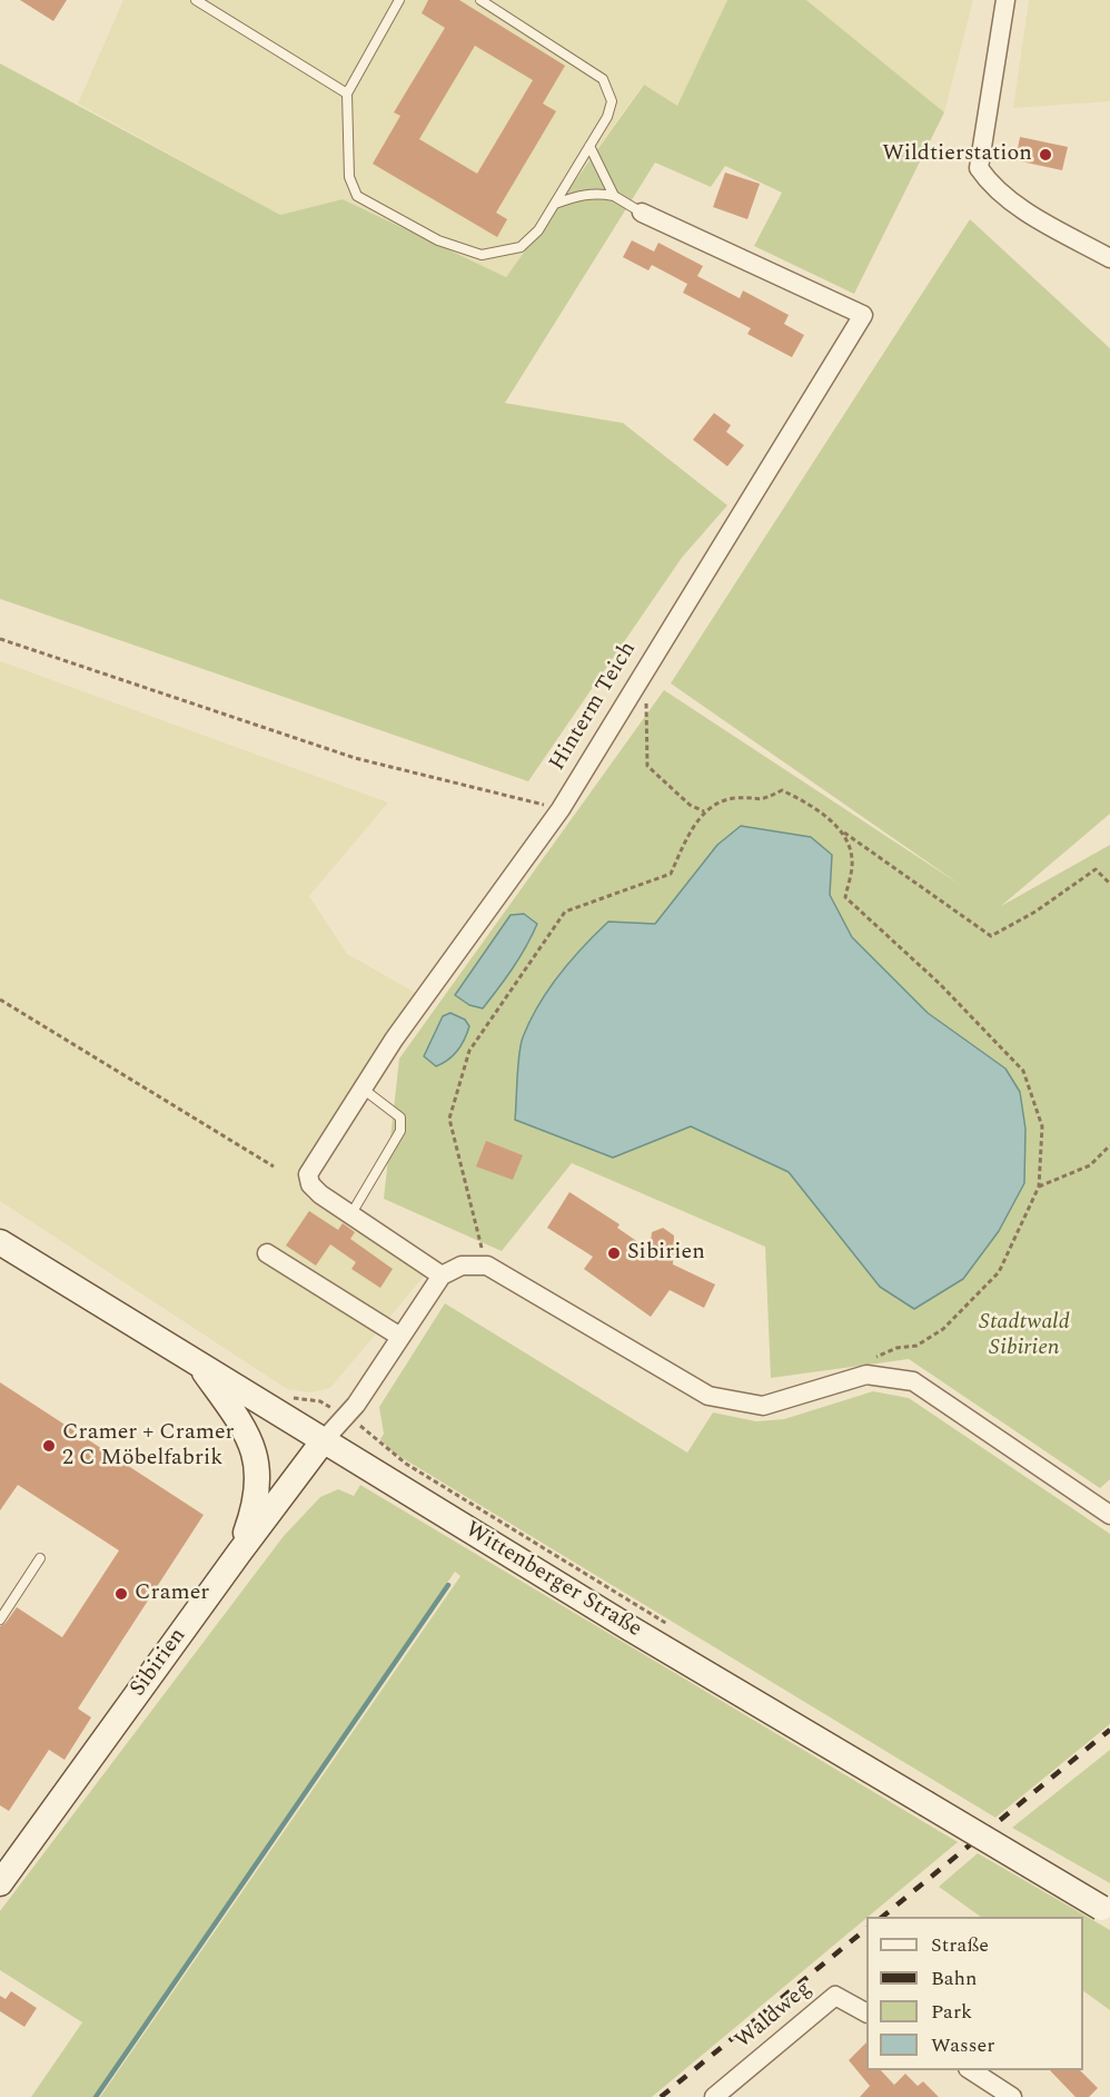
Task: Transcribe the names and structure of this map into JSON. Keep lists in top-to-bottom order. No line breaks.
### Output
{"streets":{"main road":["Wittenberger Straße","Sibirien"],"street":["Hinterm Teich","Waldweg"]},"crossings":[["Hinterm Teich","Sibirien"],["Wittenberger Straße","Sibirien"]],"parks":["Stadtwald Sibirien"],"places":["Wildtierstation","Sibirien","Cramer + Cramer 2 C Möbelfabrik","Cramer"],"legend":["Straße","Bahn","Park","Wasser"]}
